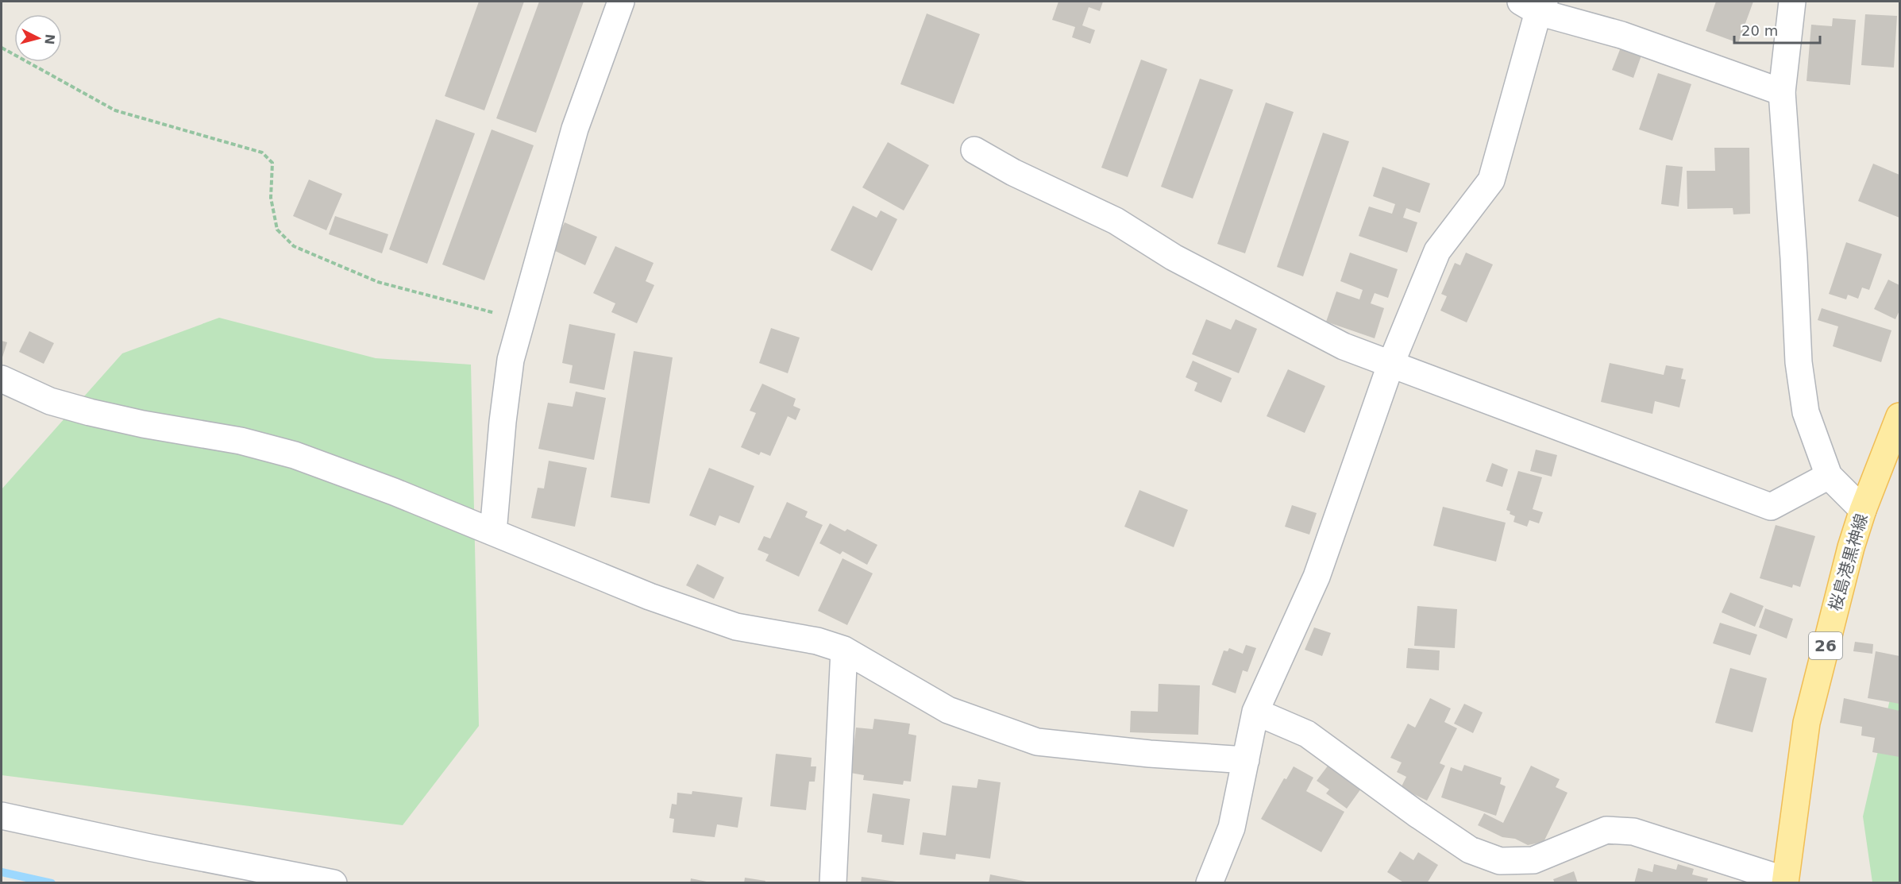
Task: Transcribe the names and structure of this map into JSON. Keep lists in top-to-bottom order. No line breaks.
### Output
{"streets":{"main road":["桜島港黒神線","26"]},"scale_bar":"20 m","north":"right"}
